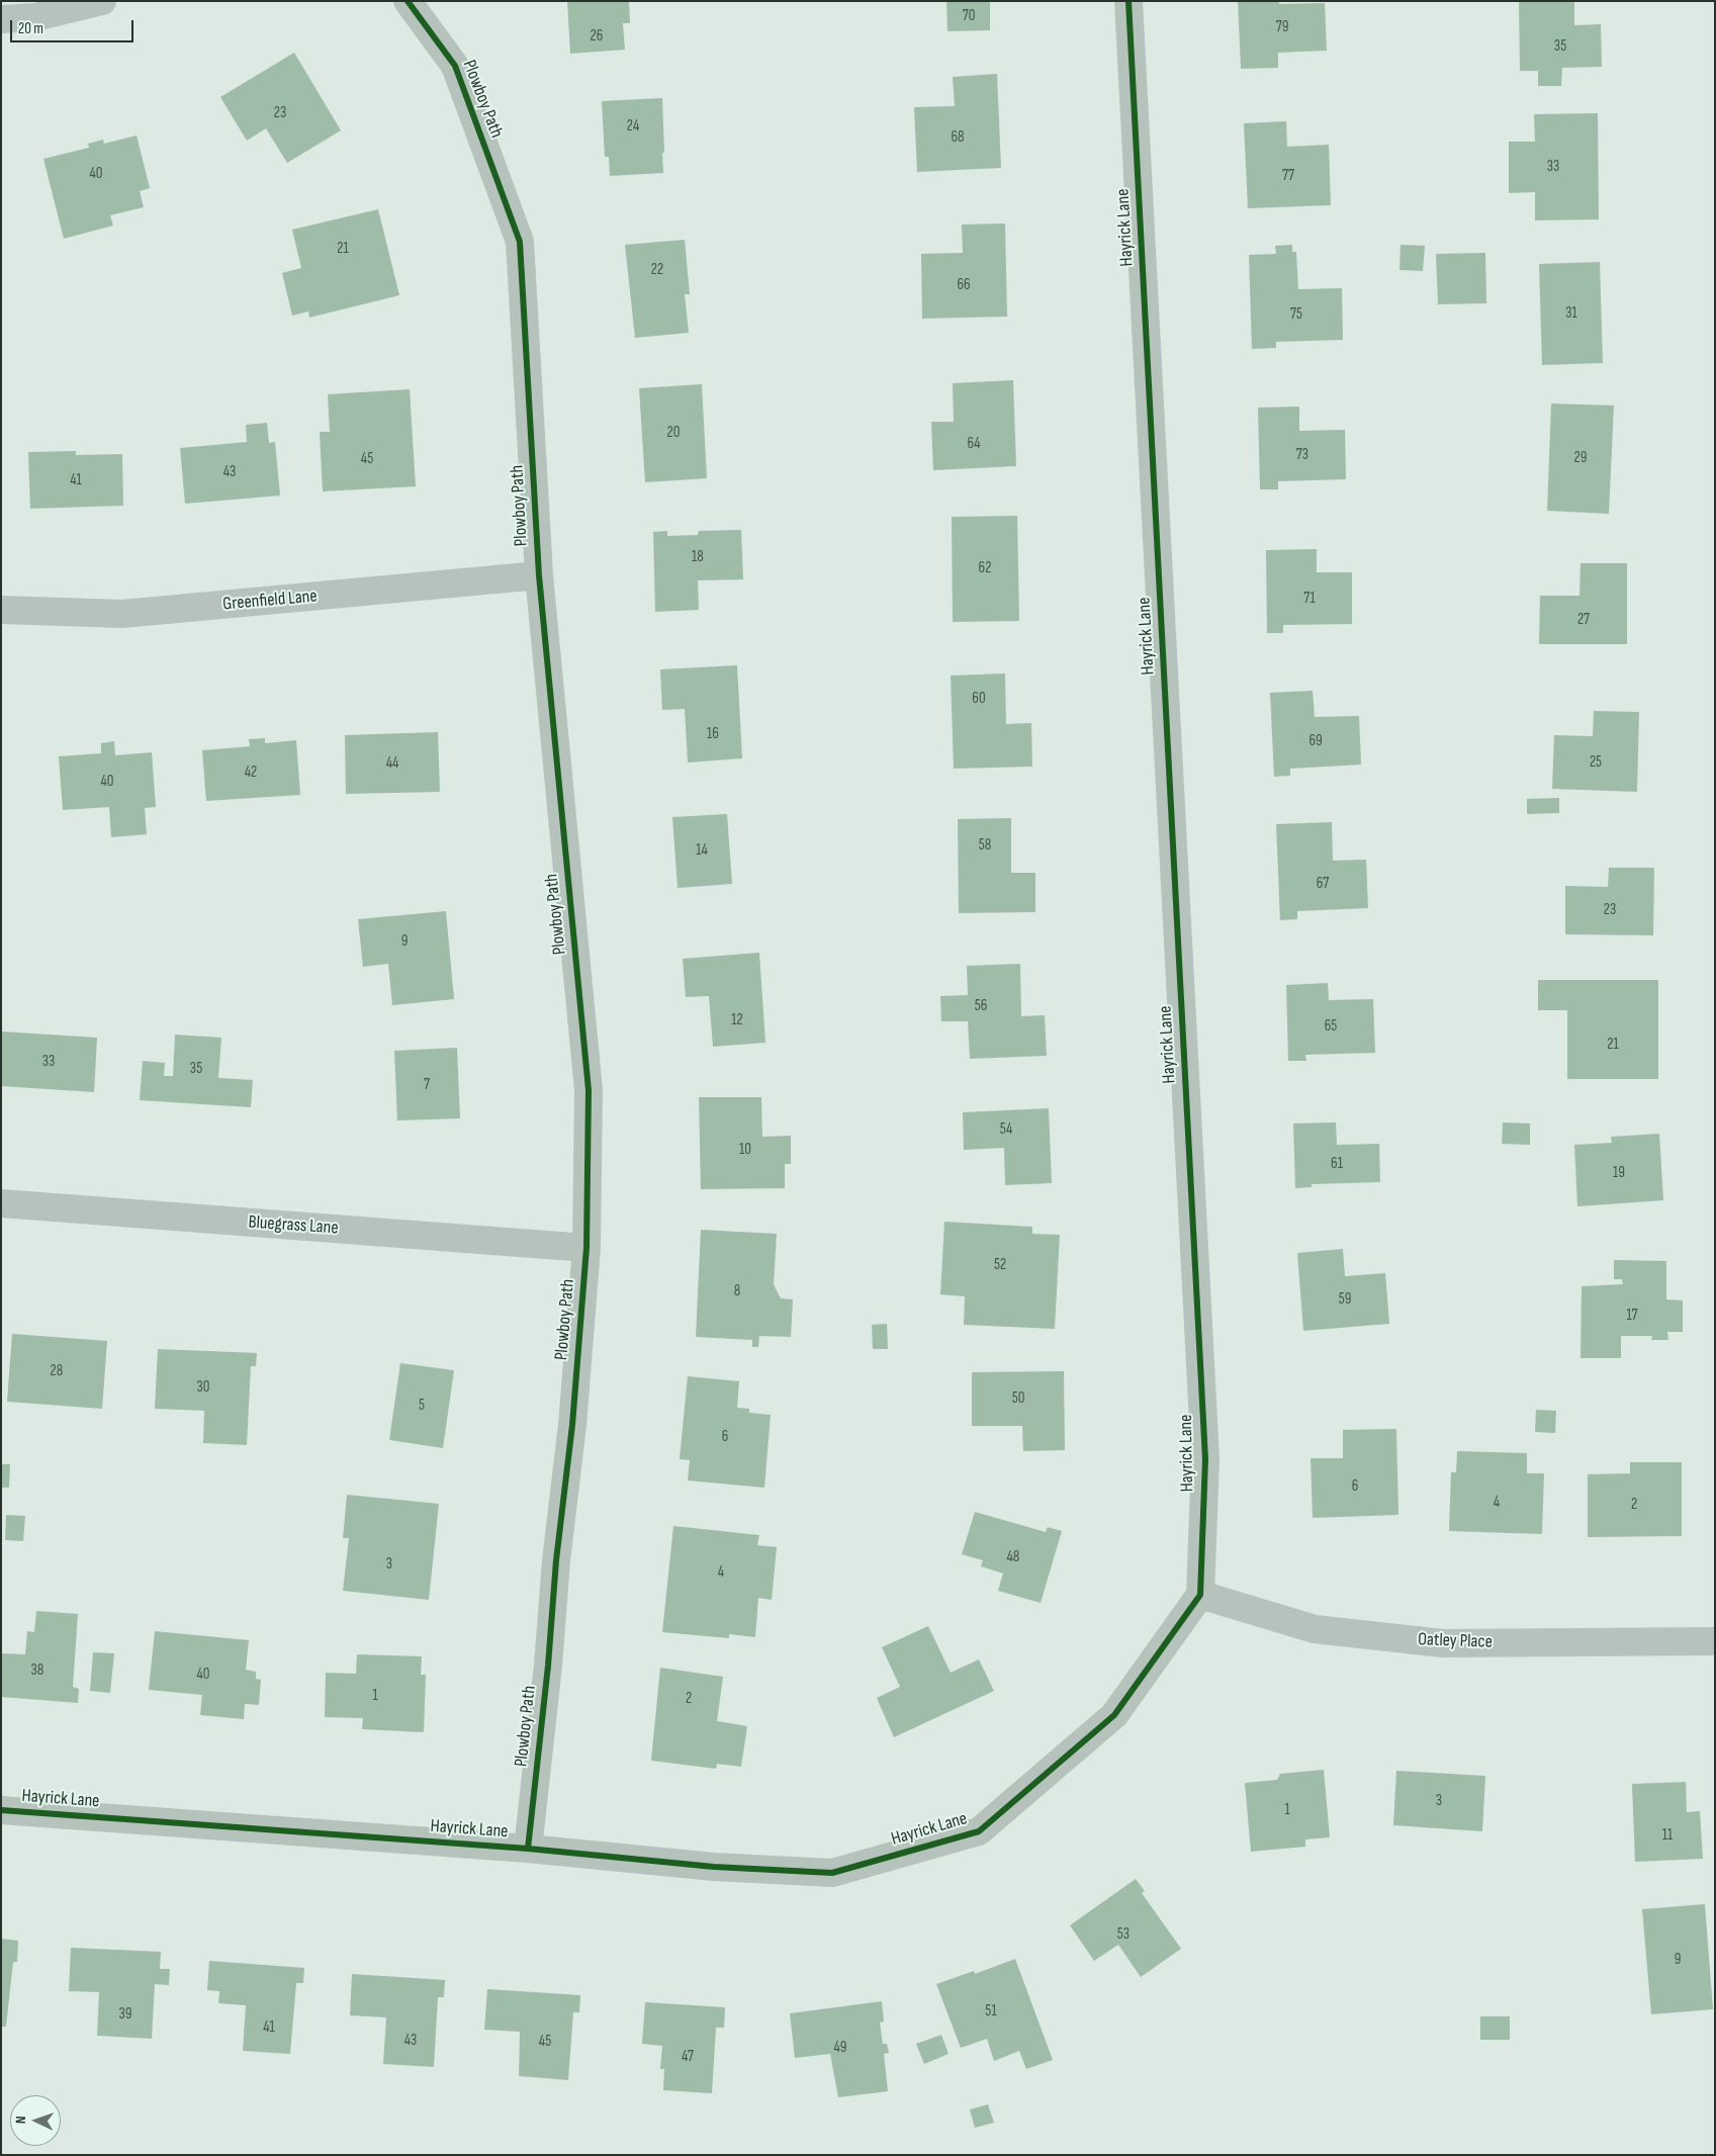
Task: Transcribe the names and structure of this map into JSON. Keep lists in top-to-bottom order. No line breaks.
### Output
{"streets":{"street":["Plowboy Path","Hayrick Lane","Greenfield Lane","Bluegrass Lane","Oatley Place"]},"crossings":[["Plowboy Path","Hayrick Lane"],["Plowboy Path","Greenfield Lane"],["Plowboy Path","Bluegrass Lane"],["Hayrick Lane","Oatley Place"]],"house_numbers":["70","79","26","35","23","24","68","33","40","77","21","22","66","31","75","20","64","73","29","45","43","41","18","62","71","27","60","16","69","25","44","42","40","58","14","67","23","9","56","12","65","21","33","35","7","54","10","61","19","52","8","59","17","28","30","50","5","6","6","4","2","48","3","4","38","40","1","2","3","1","11","53","9","51","39","41","43","45","49","47"],"scale_bar":"20 m","north":"left"}
